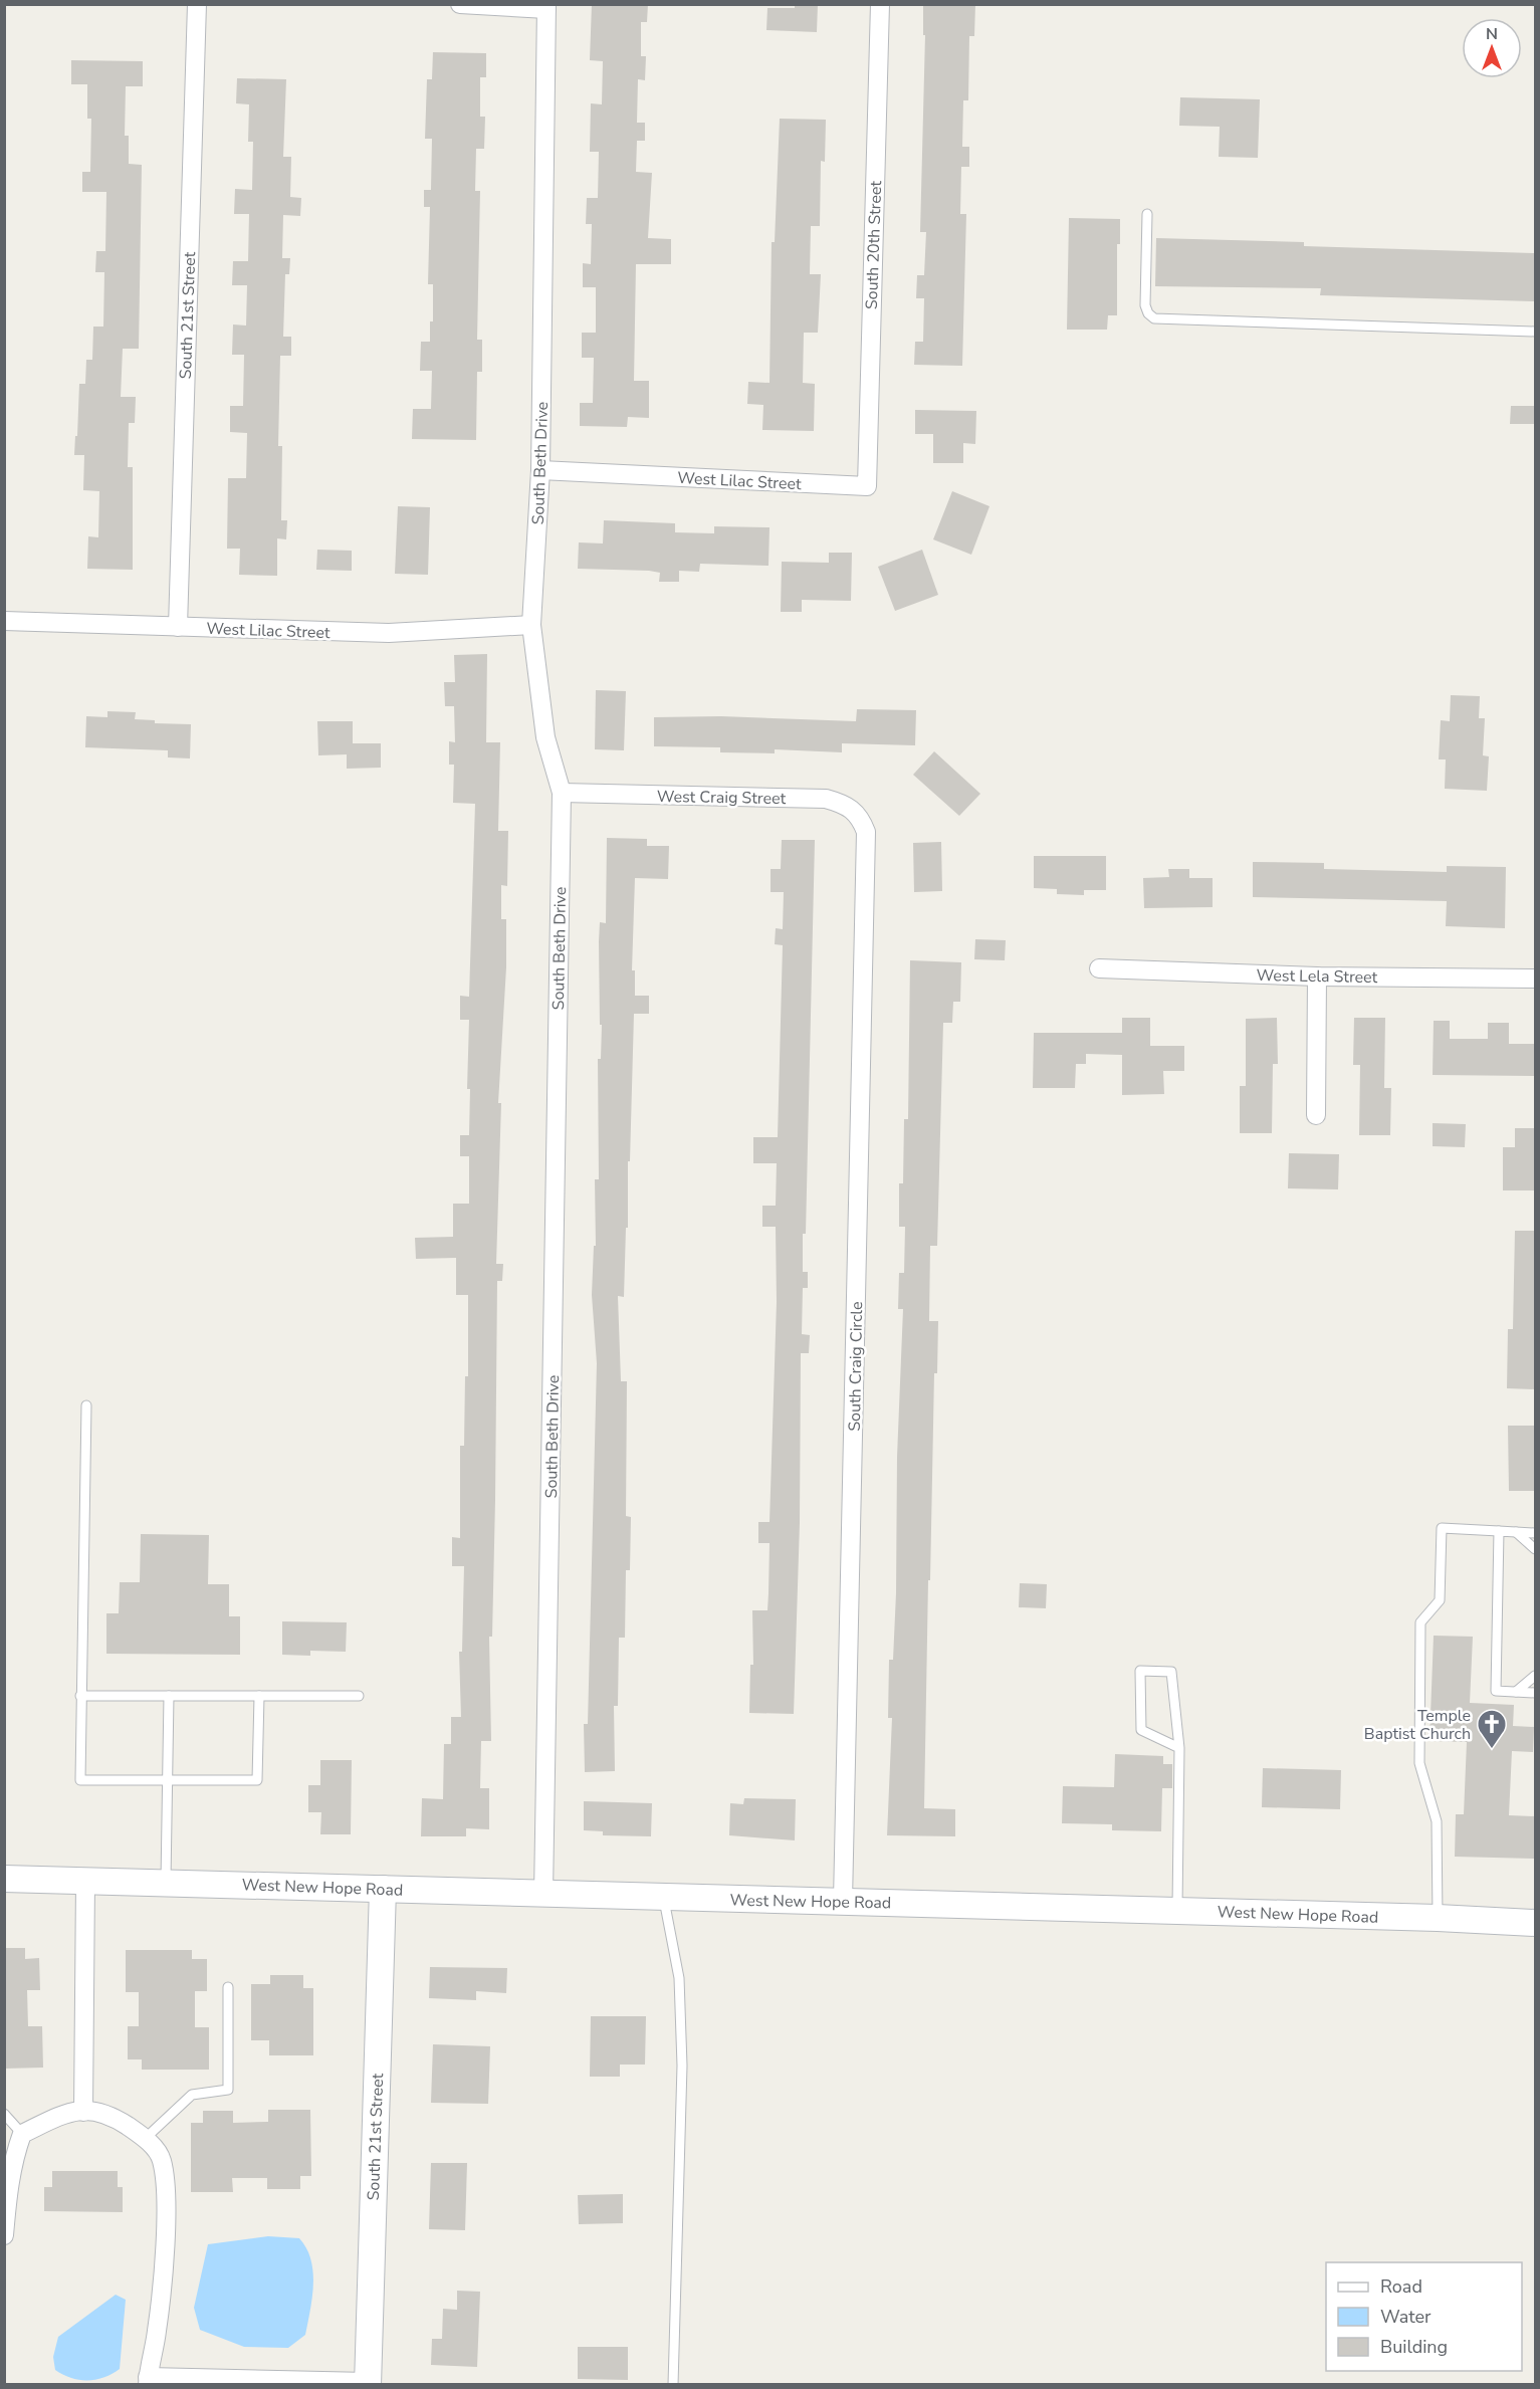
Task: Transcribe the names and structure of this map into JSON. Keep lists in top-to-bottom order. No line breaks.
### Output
{"streets":{"main road":["South 21st Street","West New Hope Road"],"street":["South 20th Street","South Beth Drive","West Lilac Street","West Craig Street","West Lela Street","South Craig Circle"]},"crossings":[["South 20th Street","West Lilac Street"],["South 21st Street","West Lilac Street"],["South 21st Street","West New Hope Road"],["South Beth Drive","West Lilac Street"],["South Beth Drive","West Craig Street"],["South Beth Drive","West New Hope Road"],["West Craig Street","South Craig Circle"],["South Craig Circle","West New Hope Road"]],"places":{"church":["Temple Baptist Church"]},"legend":["Road","Water","Building"],"north":"top"}
